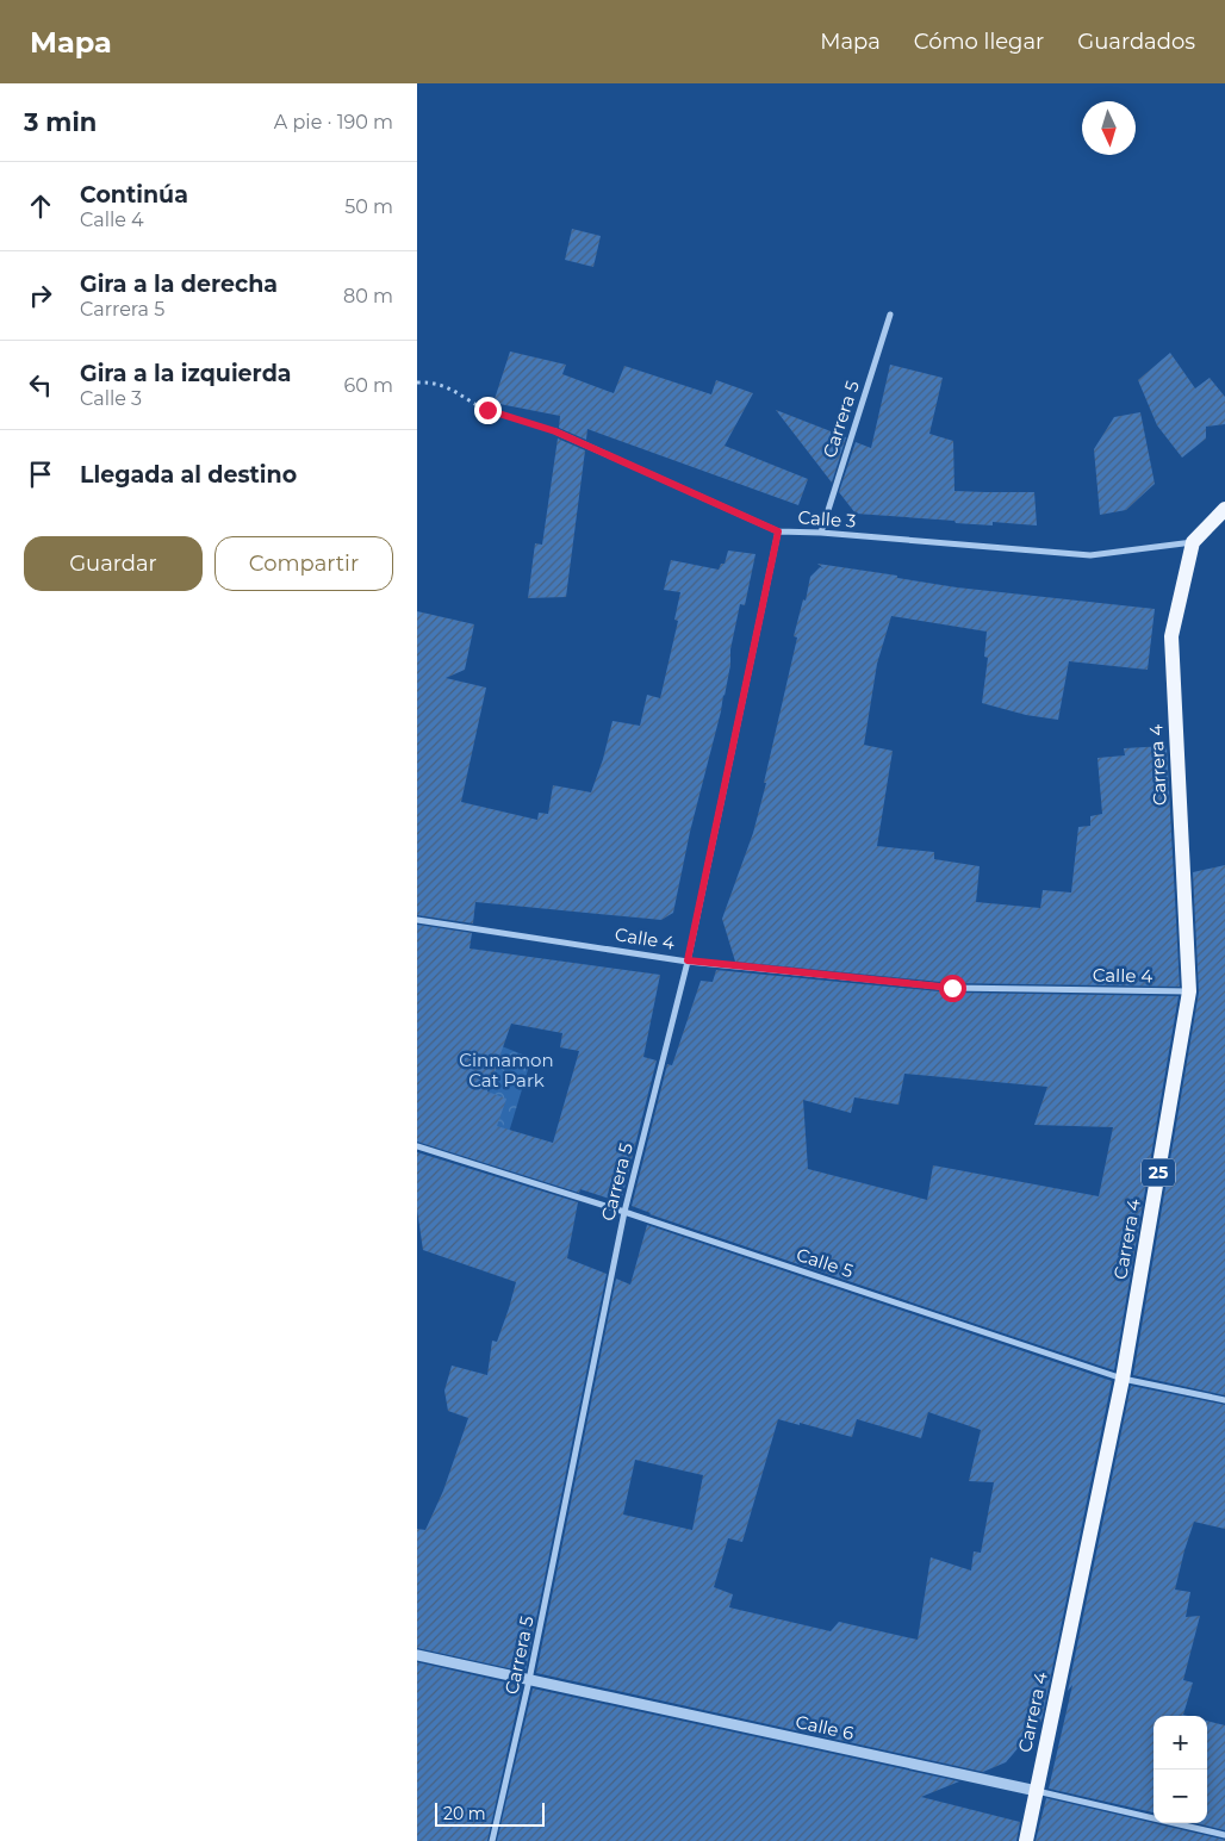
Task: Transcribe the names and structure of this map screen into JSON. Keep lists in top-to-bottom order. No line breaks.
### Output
{"streets":{"main road":["Carrera 4","25"],"street":["Carrera 5","Calle 3","Calle 4","Calle 5","Calle 6"]},"crossings":[["Carrera 5","Calle 3"],["Carrera 5","Calle 4"],["Carrera 5","Calle 5"],["Carrera 5","Calle 6"],["Calle 3","Carrera 4"],["Carrera 4","Calle 4"],["Carrera 4","Calle 5"],["Carrera 4","Calle 6"]],"parks":["Cinnamon Cat Park"],"scale_bar":"20 m","north":"bottom","page":{"header":"Mapa","nav":["Mapa","Cómo llegar","Guardados"],"heading":["3 min","A pie · 190 m"],"list":[["Continúa","Calle 4","50 m"],["Gira a la derecha","Carrera 5","80 m"],["Gira a la izquierda","Calle 3","60 m"],"Llegada al destino"],"buttons":["Guardar","Compartir"],"map_buttons":["+","−"],"scale":"20 m"}}
